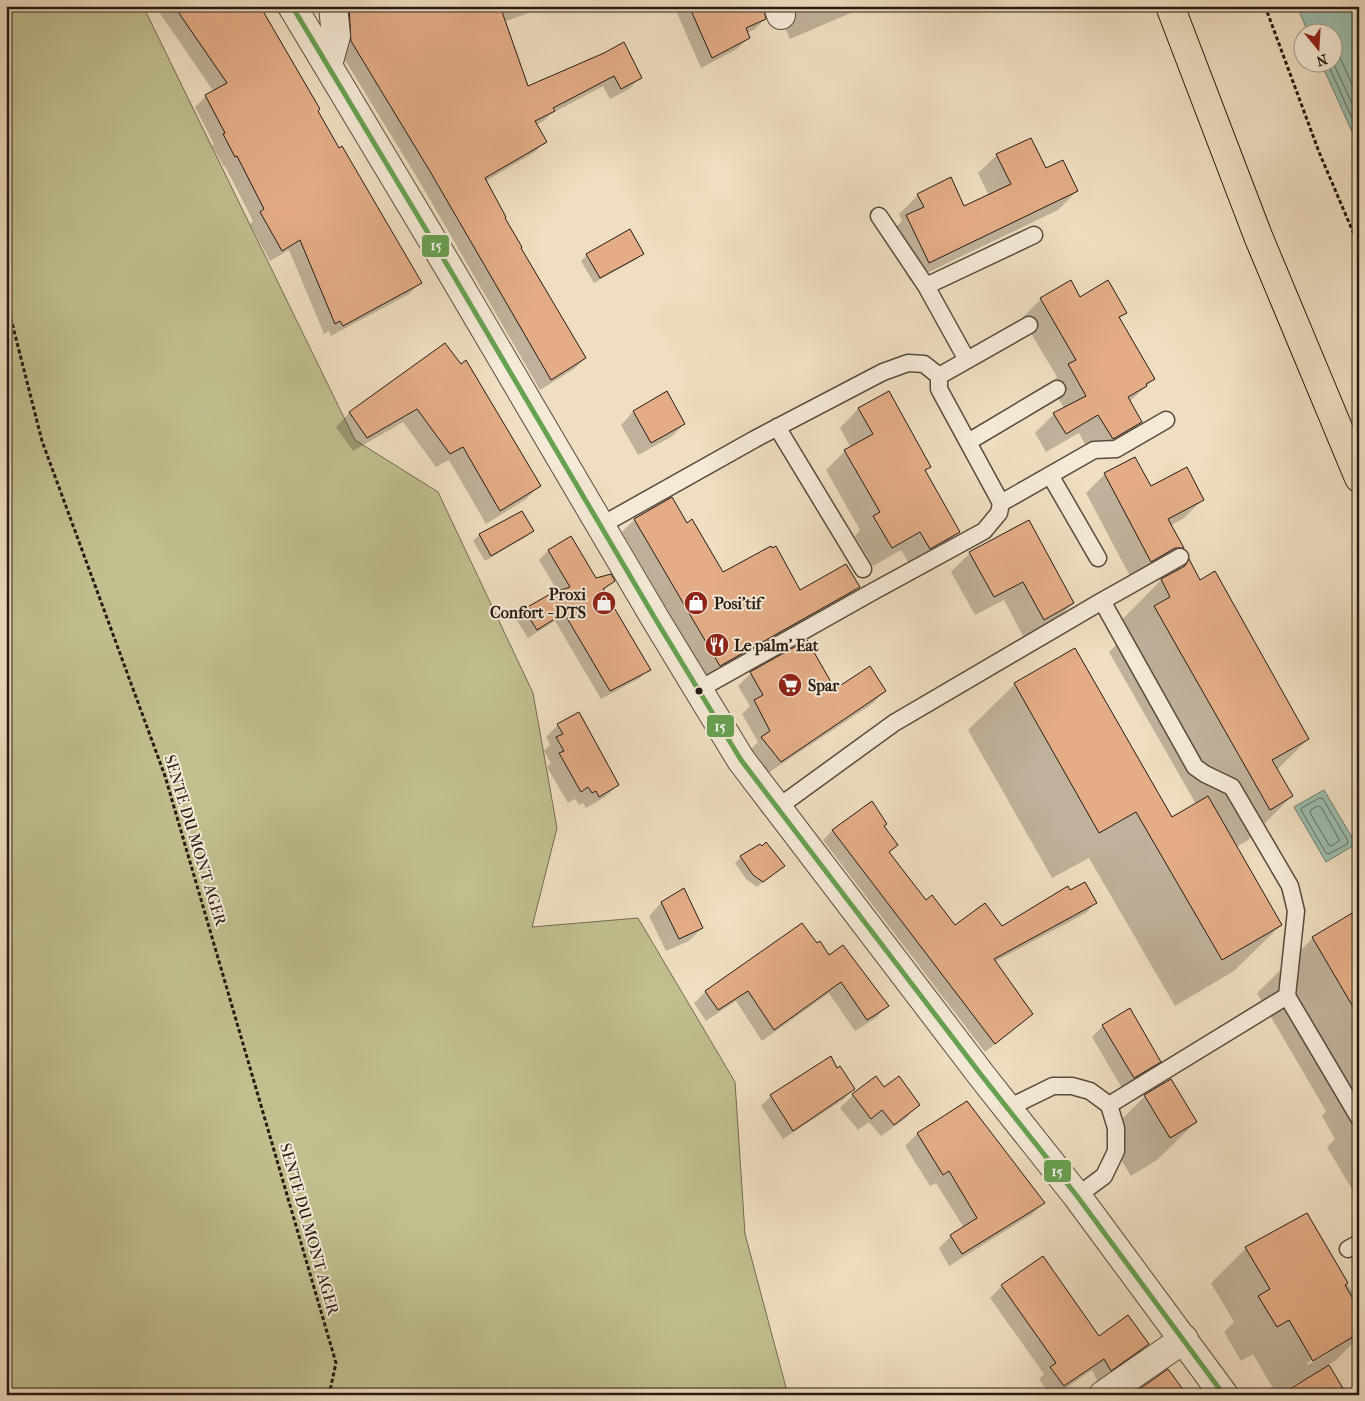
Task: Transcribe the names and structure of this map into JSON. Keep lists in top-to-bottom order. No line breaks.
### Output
{"streets":{"path":["SENTE DU MONT AGER"]},"places":{"shop":["Proxi Confort - DTS","Posi'tif"],"restaurant":["Le palm' Eat"],"supermarket":["Spar"]},"lines":["transit line 15"],"north":"bottom"}
